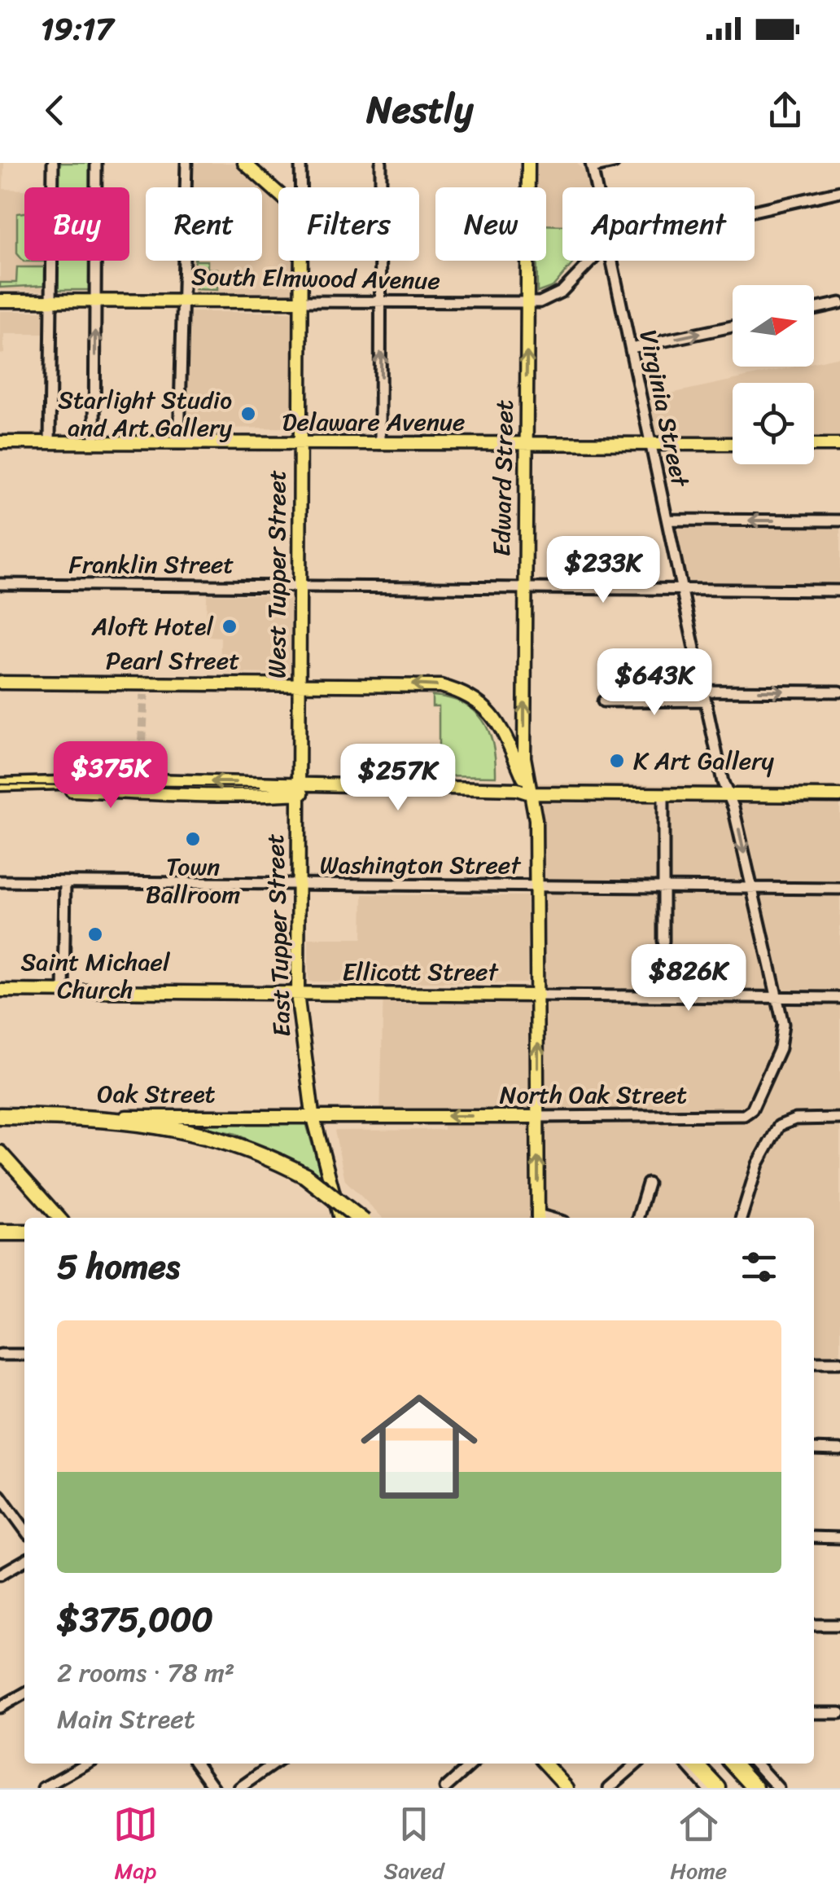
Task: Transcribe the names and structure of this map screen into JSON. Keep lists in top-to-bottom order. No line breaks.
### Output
{"streets":{"highway":["Oak Street"],"main road":["South Elmwood Avenue","Delaware Avenue","Edward Street","West Tupper Street","Pearl Street","East Tupper Street","Ellicott Street","North Oak Street"],"street":["Virginia Street","Franklin Street","Washington Street"]},"crossings":[["South Elmwood Avenue","Edward Street"],["South Elmwood Avenue","West Tupper Street"],["Virginia Street","Delaware Avenue"],["Virginia Street","Franklin Street"],["Virginia Street","Washington Street"],["Virginia Street","Ellicott Street"],["Virginia Street","North Oak Street"],["Delaware Avenue","Edward Street"],["Delaware Avenue","West Tupper Street"],["Edward Street","Franklin Street"],["Edward Street","Pearl Street"],["Franklin Street","West Tupper Street"],["West Tupper Street","Pearl Street"],["West Tupper Street","East Tupper Street"],["Washington Street","East Tupper Street"],["East Tupper Street","Ellicott Street"],["East Tupper Street","Oak Street"],["East Tupper Street","North Oak Street"],["Ellicott Street","North Oak Street"],["Oak Street","North Oak Street"]],"one_way":["Edward Street","North Oak Street"],"places":["Starlight Studio and Art Gallery","Aloft Hotel","K Art Gallery","Town Ballroom","Saint Michael Church"],"north":"right","page":{"status":"19:17","header":"Nestly","chip":["Buy","Rent","Filters","New","Apartment"],"price":["$233K","$643K","$375K","$257K","$826K"],"heading":"5 homes","list":[{"name":"$375,000","note":"2 rooms · 78 m² · Main Street"}],"tabs":["Map","Saved","Home"]}}
